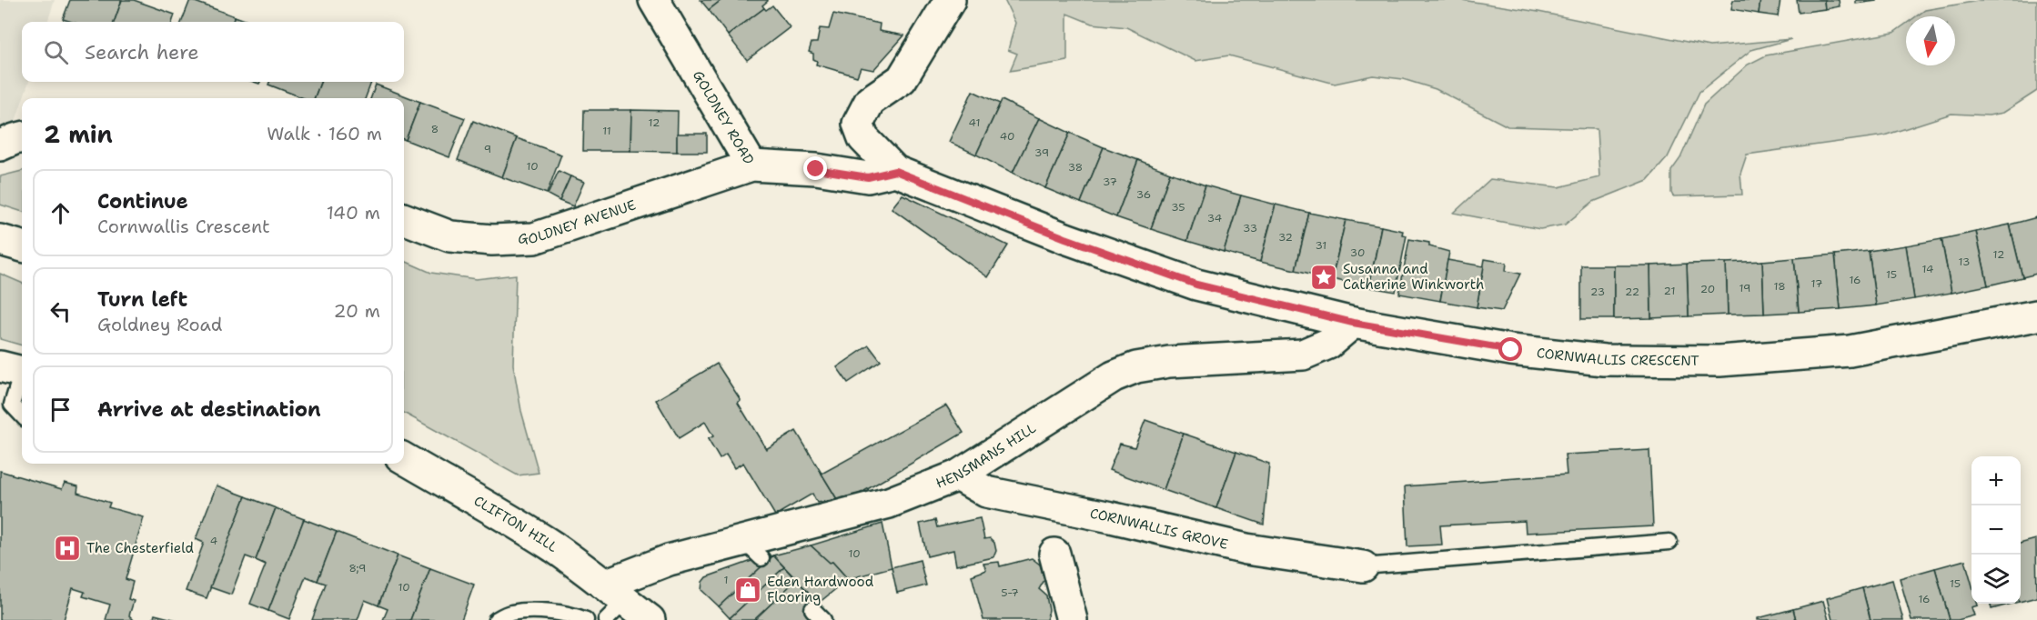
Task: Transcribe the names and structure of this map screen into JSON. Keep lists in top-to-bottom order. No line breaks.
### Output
{"streets":{"street":["GOLDNEY ROAD","GOLDNEY AVENUE","CORNWALLIS CRESCENT","HENSMANS HILL","CLIFTON HILL","CORNWALLIS GROVE"]},"crossings":[["GOLDNEY ROAD","GOLDNEY AVENUE"],["GOLDNEY ROAD","CORNWALLIS CRESCENT"],["CORNWALLIS CRESCENT","HENSMANS HILL"],["HENSMANS HILL","CLIFTON HILL"],["HENSMANS HILL","CORNWALLIS GROVE"]],"places":{"place":["Susanna and Catherine Winkworth"],"hospital":["The Chesterfield"],"shop":["Eden Hardwood Flooring"]},"house_numbers":["12","41","8","11","40","9","39","10","38","37","36","35","34","33","32","31","30","12","13","14","15","16","17","18","19","20","21","23","22","4","10","8;9","1","15","10","5-7","16"],"north":"bottom","page":{"search":"Search here","heading":["2 min","Walk · 160 m"],"list":[["Continue","Cornwallis Crescent","140 m"],["Turn left","Goldney Road","20 m"],"Arrive at destination"],"map_buttons":["+","−"]}}
